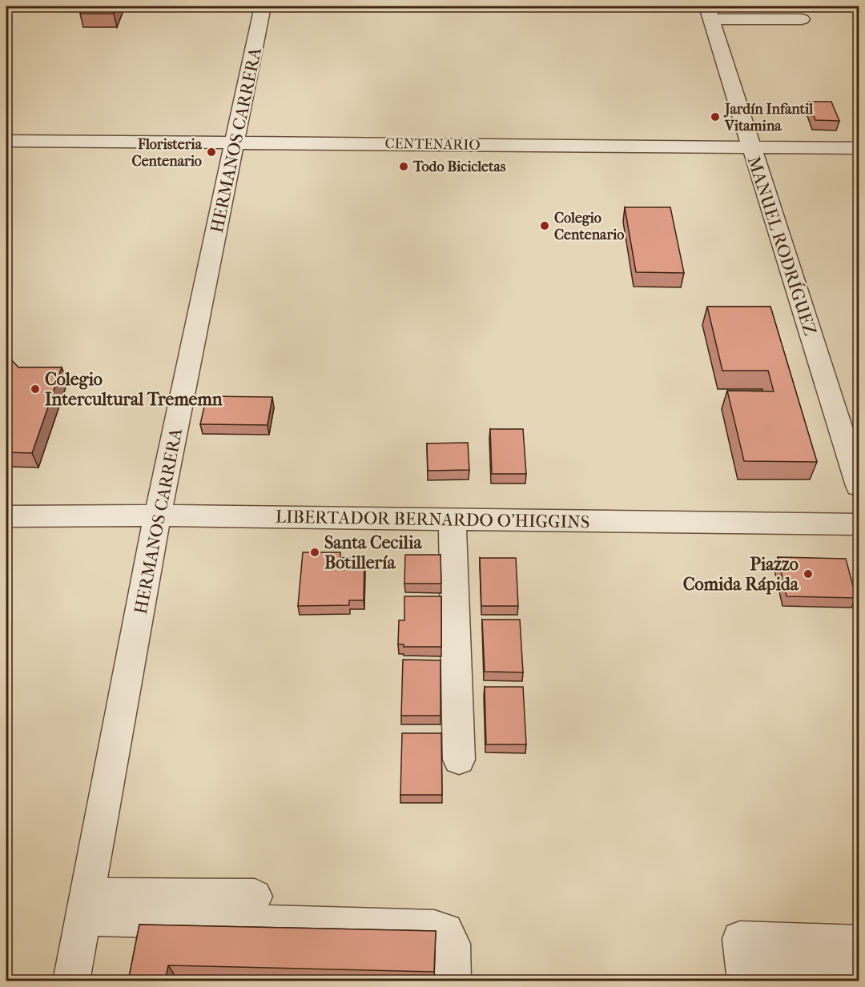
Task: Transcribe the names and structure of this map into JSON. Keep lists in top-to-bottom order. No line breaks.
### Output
{"streets":{"street":["HERMANOS CARRERA","CENTENARIO","MANUEL RODRÍGUEZ","LIBERTADOR BERNARDO O'HIGGINS"]},"crossings":[["HERMANOS CARRERA","CENTENARIO"],["HERMANOS CARRERA","LIBERTADOR BERNARDO O'HIGGINS"],["CENTENARIO","MANUEL RODRÍGUEZ"]],"places":["Jardín Infantil Vitamina","Floristeria Centenario","Todo Bicicletas","Colegio Centenario","Colegio Intercultural Trememn","Santa Cecilia Botillería","Piazzo Comida Rápida"]}
